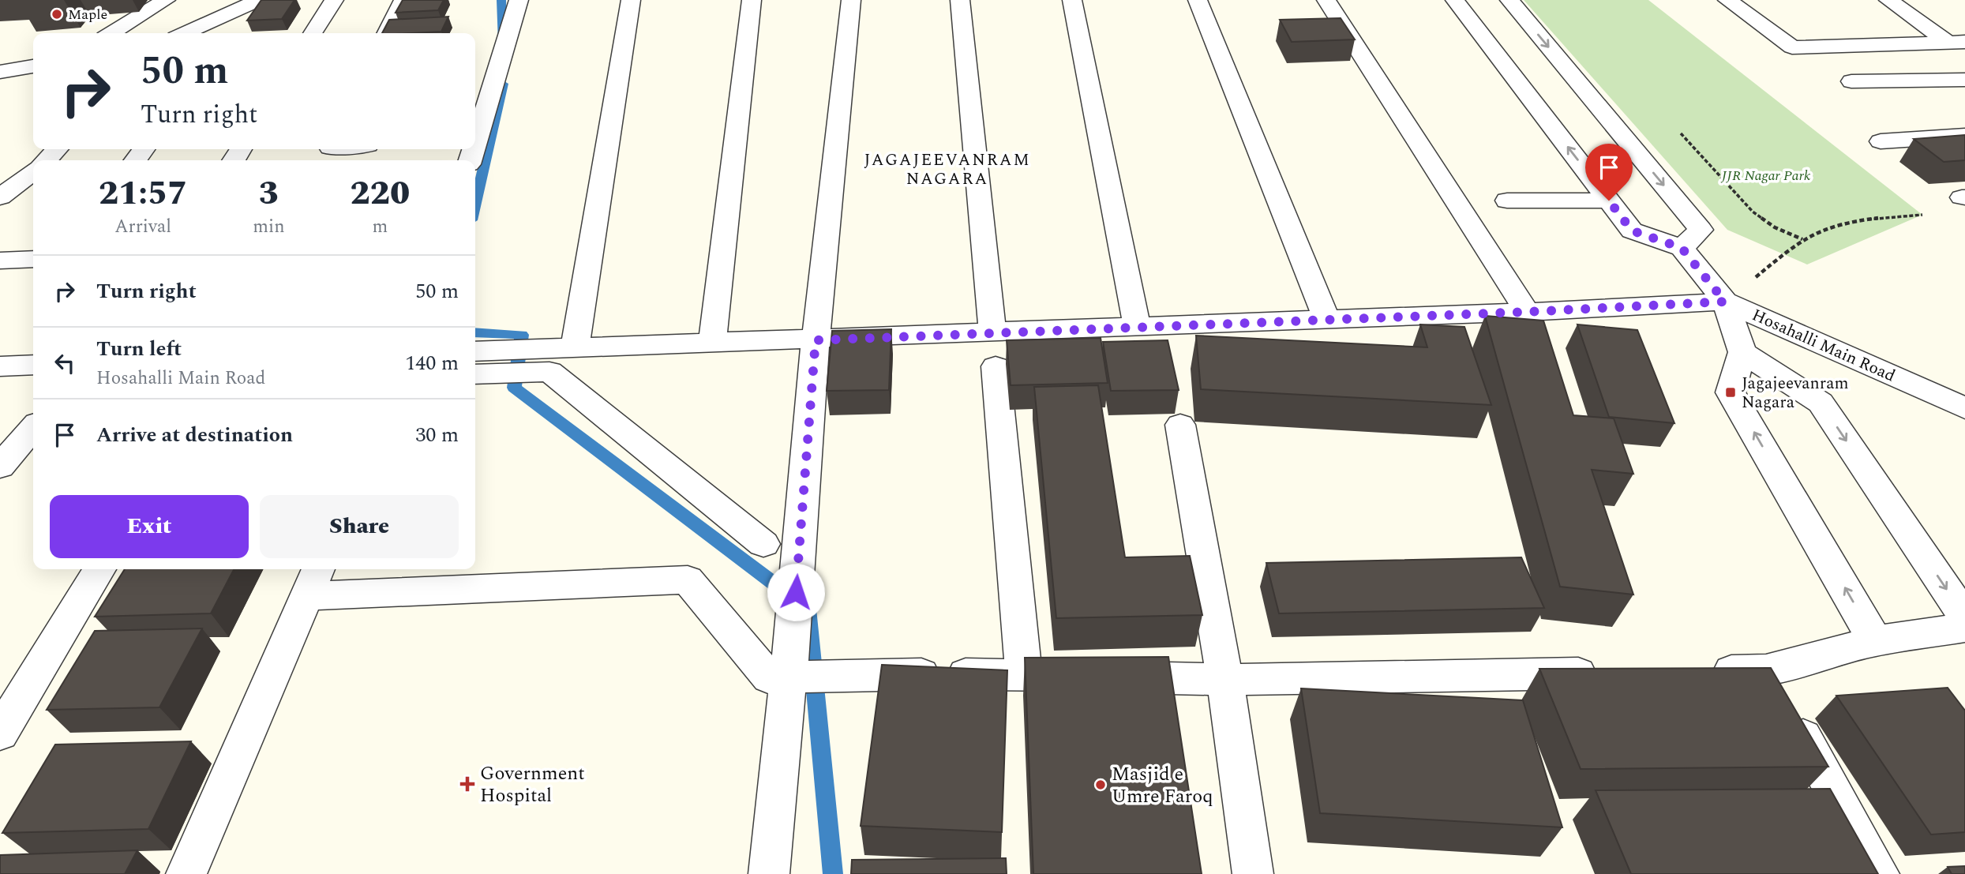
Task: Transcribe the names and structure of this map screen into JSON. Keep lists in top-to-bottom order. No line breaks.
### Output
{"streets":{"street":["Hosahalli Main Road"]},"districts":["JAGAJEEVANRAM NAGARA"],"parks":["JJR Nagar Park"],"places":{"other":["Maple","Masjid e Umre Faroq"],"transit":["Jagajeevanram Nagara"],"health":["Government Hospital"]},"page":{"turn":["50 m","Turn right"],"eta":["21:57","Arrival","3","min","220","m"],"list":[{"name":"Turn right","value":"50 m"},{"name":"Turn left","note":"Hosahalli Main Road","value":"140 m"},{"name":"Arrive at destination","value":"30 m"}],"buttons":["Exit","Share"]}}
